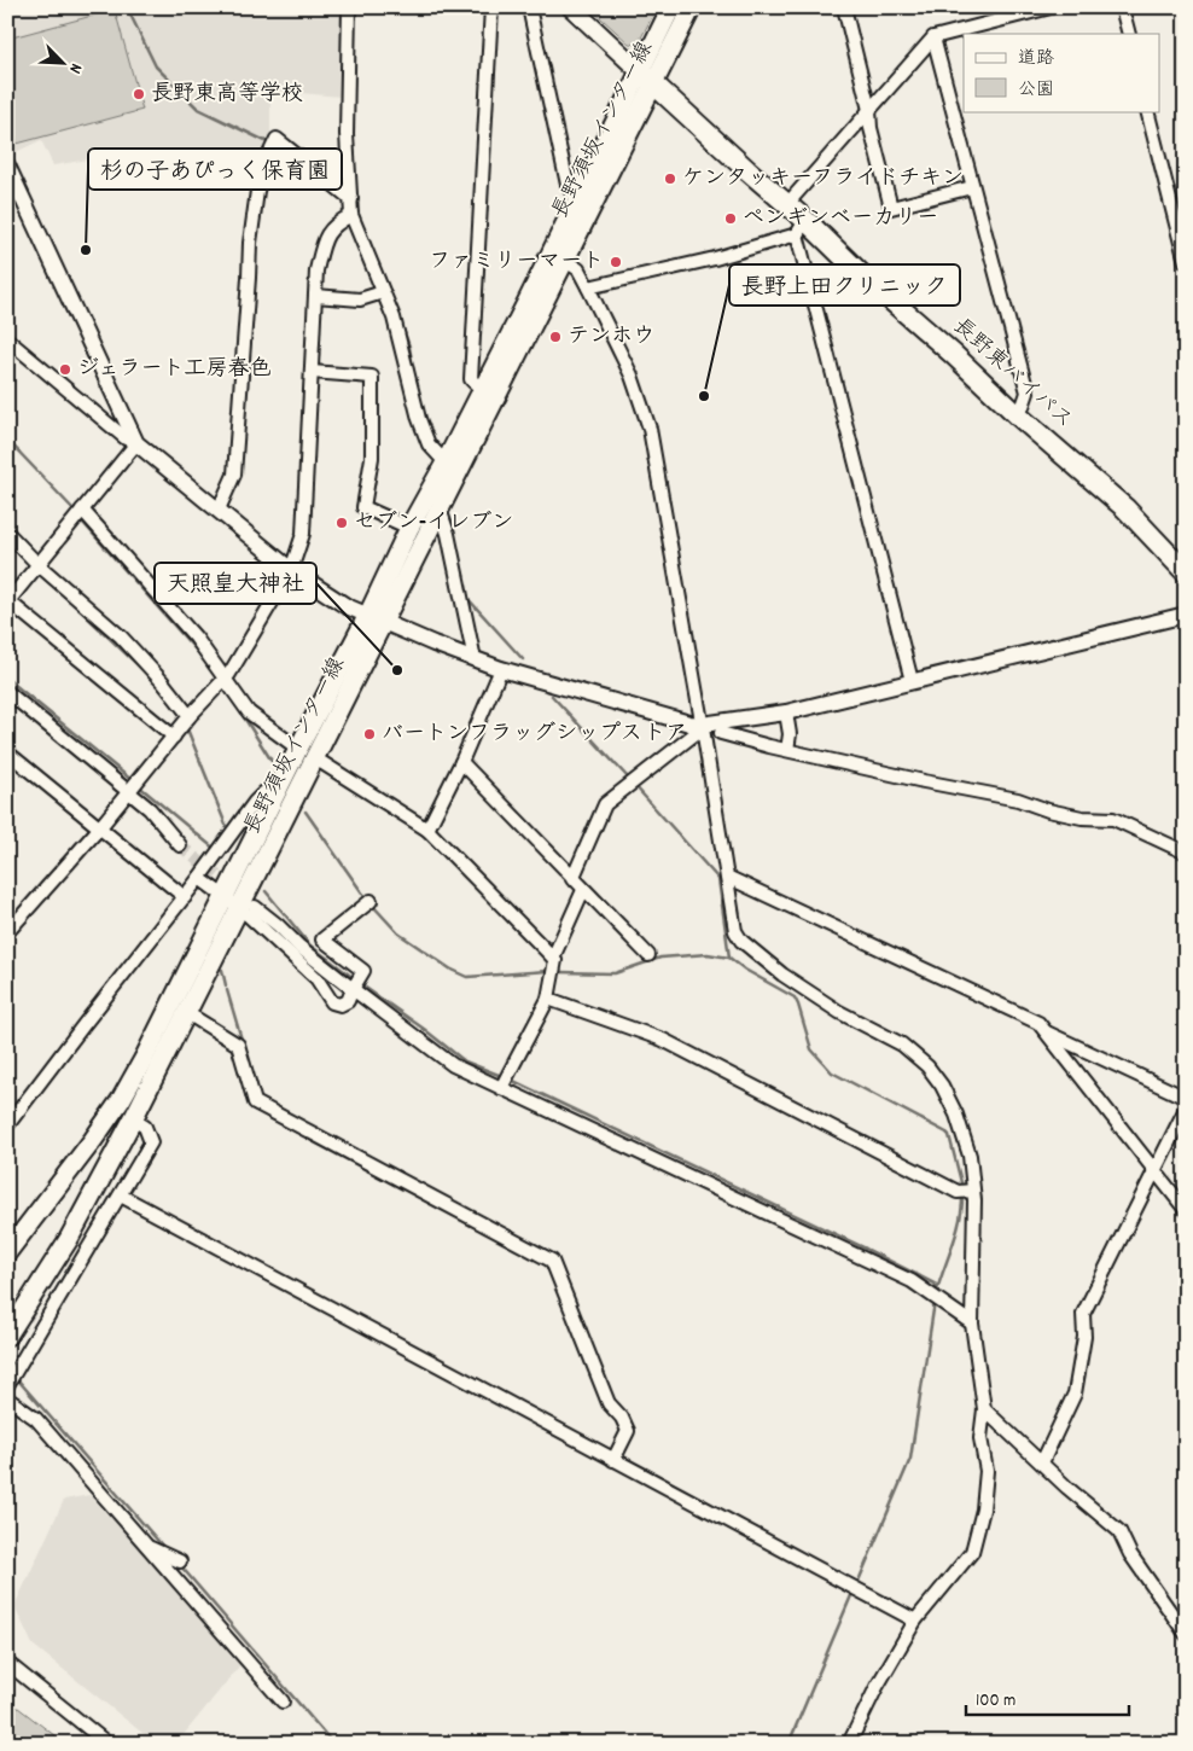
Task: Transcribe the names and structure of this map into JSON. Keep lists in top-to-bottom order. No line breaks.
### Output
{"streets":{"highway":["長野東バイパス"],"main road":["長野須坂インター線"]},"crossings":[["長野須坂インター線","長野東バイパス"]],"places":["長野東高等学校","ケンタッキーフライドチキン","ペンギンベーカリー","杉の子あぴっく保育園","ファミリーマート","テンホウ","ジェラート工房春色","長野上田クリニック","セブン-イレブン","天照皇大神社","バートンフラッグシップストア"],"legend":["道路","公園"],"scale_bar":"100 m","north":"bottom right"}
